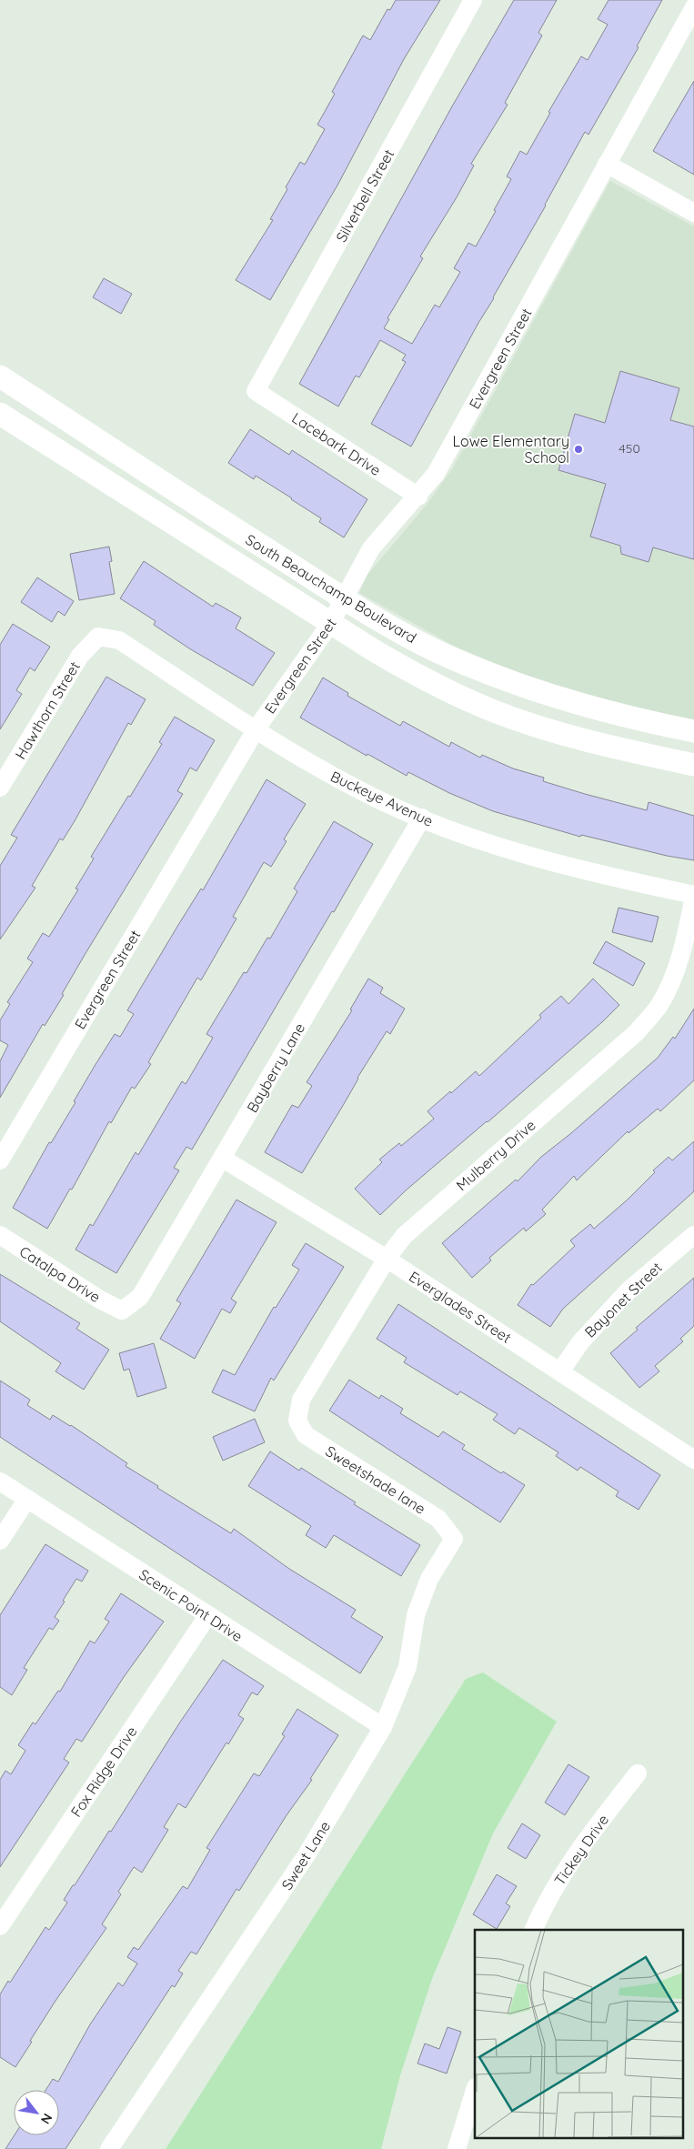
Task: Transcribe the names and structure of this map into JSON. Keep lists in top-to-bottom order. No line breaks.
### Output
{"streets":{"street":["Silverbell Street","Evergreen Street","Lacebark Drive","South Beauchamp Boulevard","Hawthorn Street","Buckeye Avenue","Bayberry Lane","Mulberry Drive","Catalpa Drive","Bayonet Street","Everglades Street","Sweetshade lane","Scenic Point Drive","Fox Ridge Drive","Tickey Drive","Sweet Lane"]},"crossings":[["Silverbell Street","Lacebark Drive"],["Evergreen Street","Lacebark Drive"],["Evergreen Street","South Beauchamp Boulevard"],["Evergreen Street","Buckeye Avenue"],["Hawthorn Street","Buckeye Avenue"],["Buckeye Avenue","Bayberry Lane"],["Buckeye Avenue","Mulberry Drive"],["Bayberry Lane","Catalpa Drive"],["Bayberry Lane","Everglades Street"],["Mulberry Drive","Everglades Street"],["Mulberry Drive","Sweetshade lane"],["Bayonet Street","Everglades Street"],["Sweetshade lane","Sweet Lane"],["Scenic Point Drive","Fox Ridge Drive"],["Scenic Point Drive","Sweet Lane"]],"places":["Lowe Elementary School"],"house_numbers":["450"],"north":"bottom right"}
